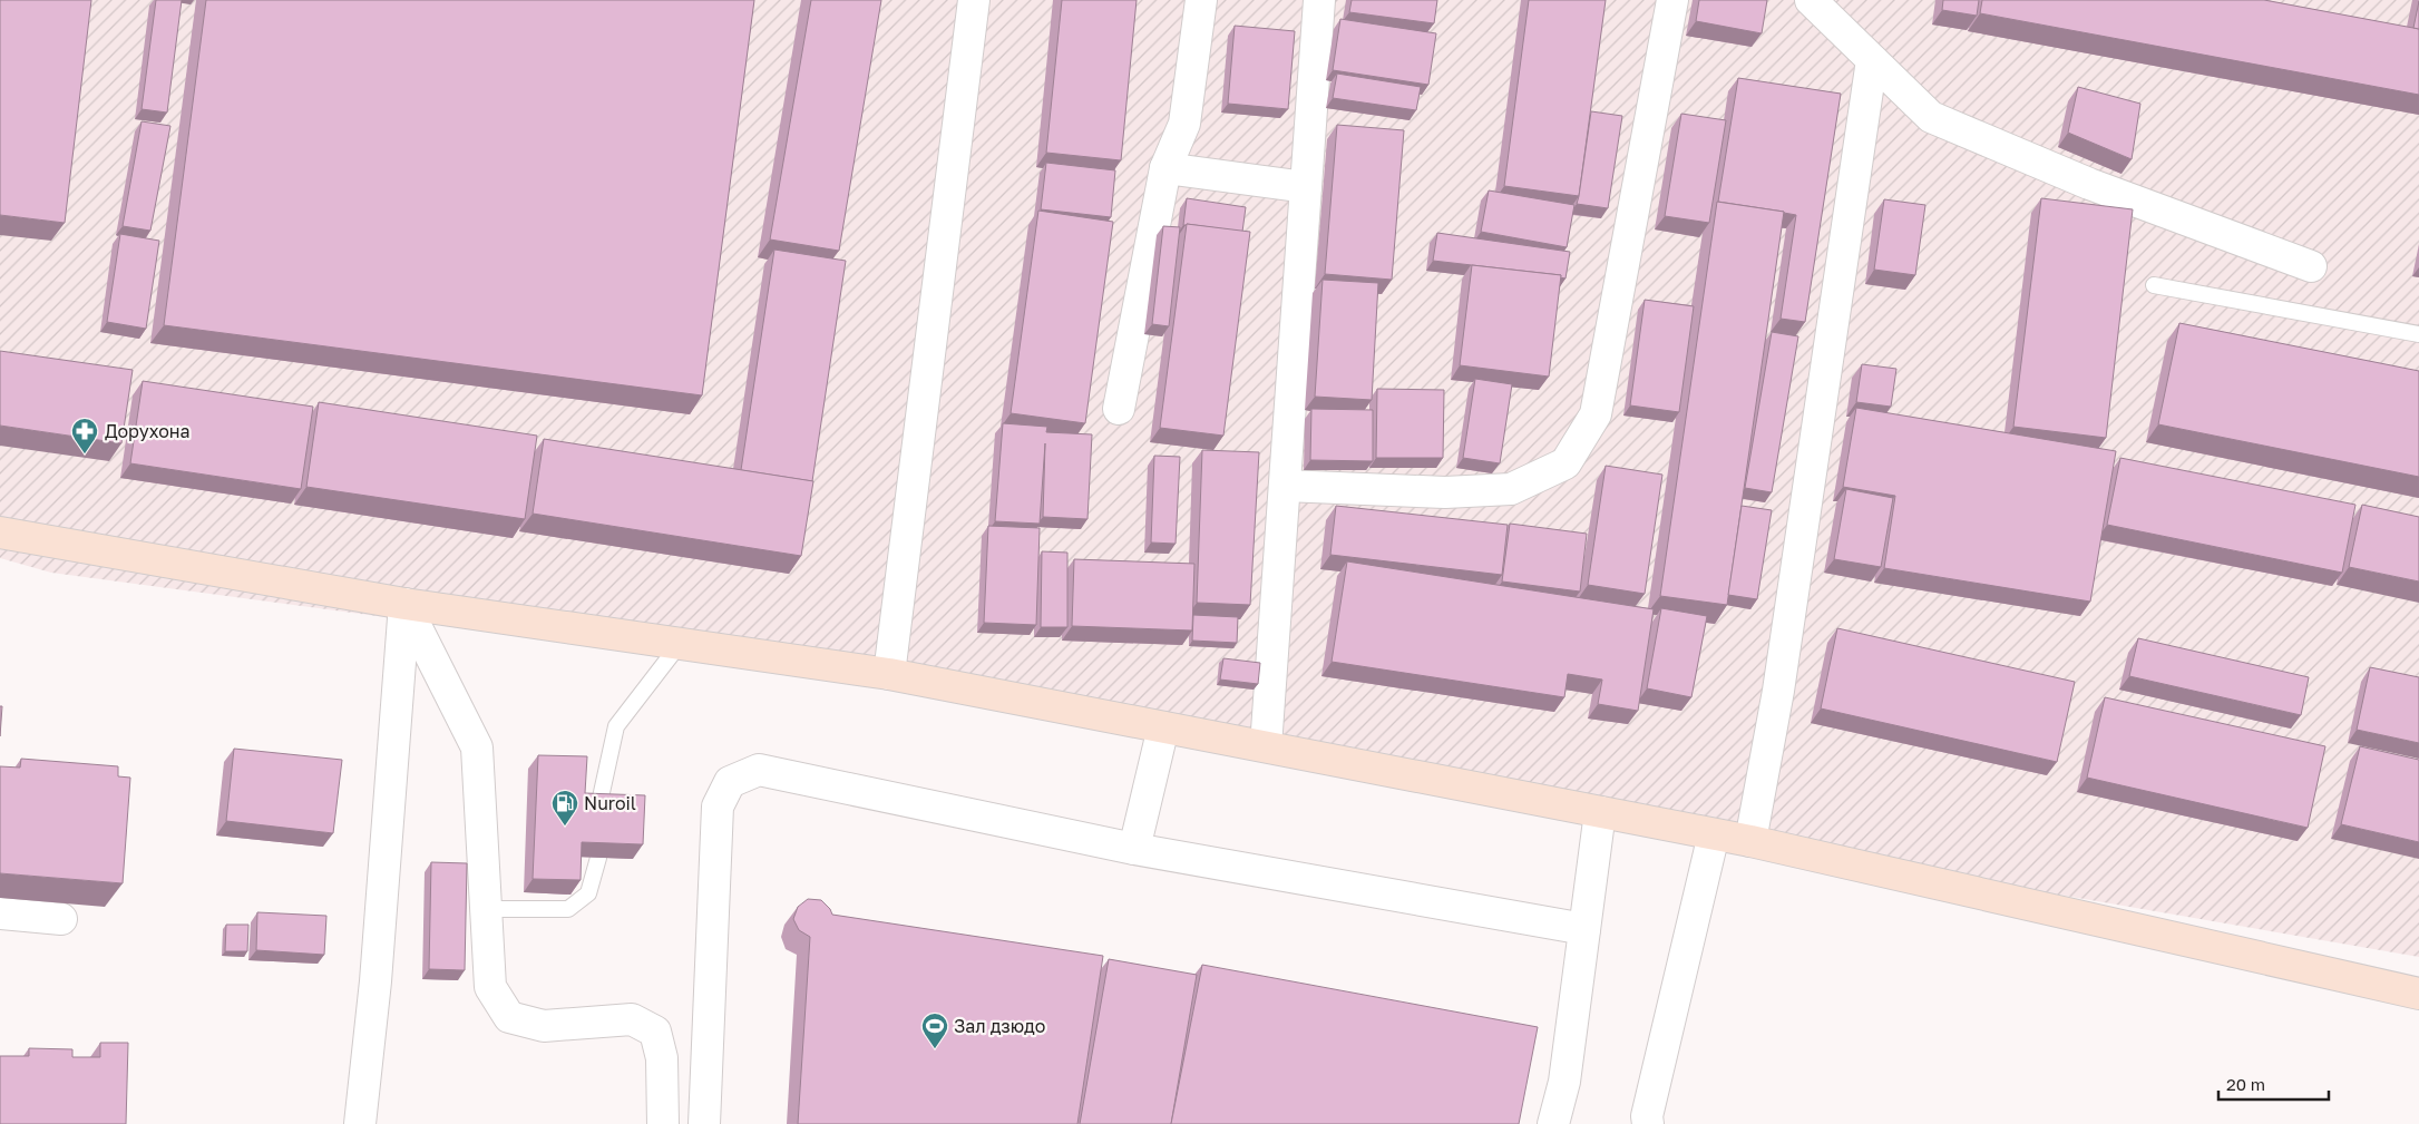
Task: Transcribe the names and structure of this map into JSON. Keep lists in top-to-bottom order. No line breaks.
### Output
{"places":{"pharmacy":["Дорухона"],"fuel station":["Nuroil"],"sports":["Зал дзюдо"]},"scale_bar":"20 m"}
